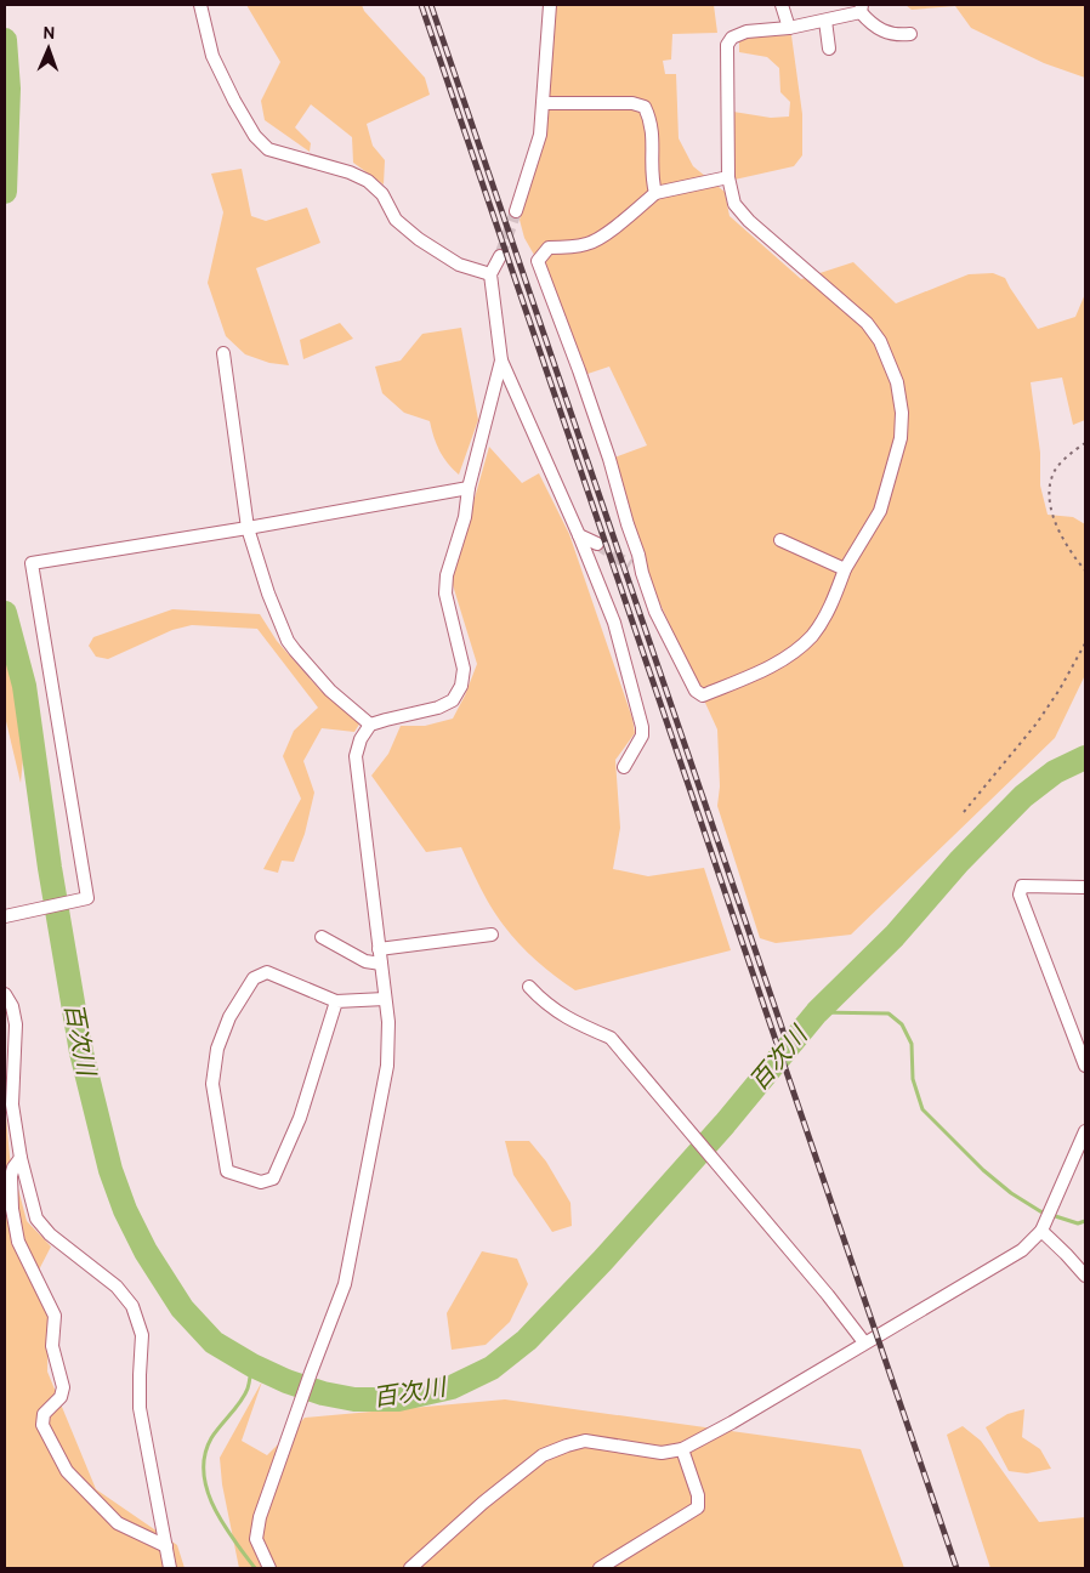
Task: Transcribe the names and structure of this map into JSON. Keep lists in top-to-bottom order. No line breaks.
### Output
{"water":["百次川"],"north":"top"}
